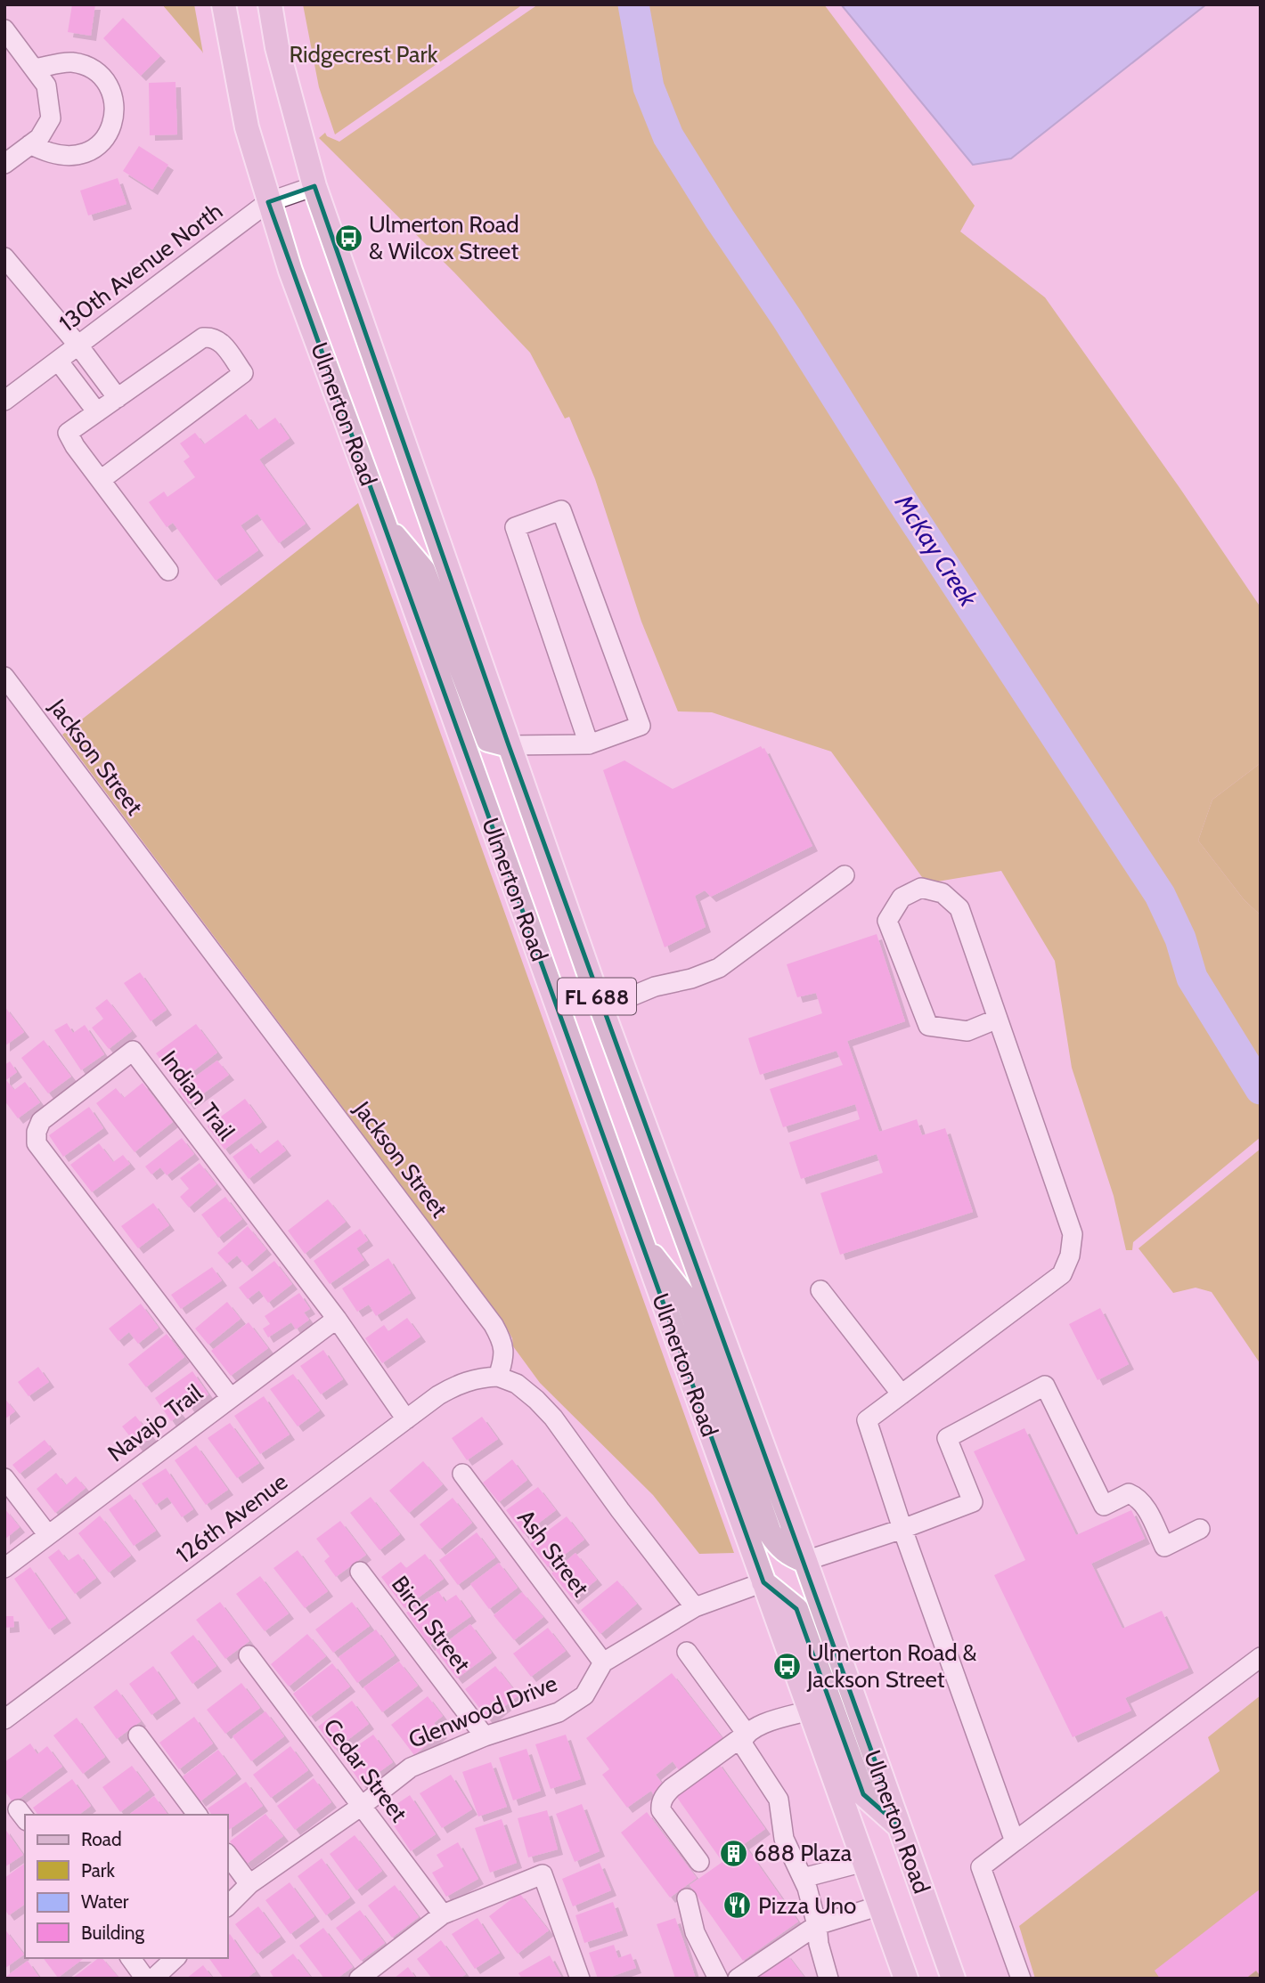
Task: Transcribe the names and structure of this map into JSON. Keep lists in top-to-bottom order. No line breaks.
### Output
{"streets":{"main road":["Ulmerton Road","FL 688"],"street":["130th Avenue North","Jackson Street","Indian Trail","Navajo Trail","126th Avenue","Ash Street","Birch Street","Glenwood Drive","Cedar Street"]},"crossings":[["130th Avenue North","Ulmerton Road"],["Jackson Street","126th Avenue"],["Indian Trail","Navajo Trail"],["Indian Trail","126th Avenue"],["Ash Street","Glenwood Drive"],["Birch Street","Glenwood Drive"],["Glenwood Drive","Cedar Street"]],"water":["McKay Creek"],"parks":["Ridgecrest Park"],"places":{"bus stop":["Ulmerton Road & Wilcox Street","Ulmerton Road & Jackson Street"],"building":["688 Plaza"],"restaurant":["Pizza Uno"]},"legend":["Road","Park","Water","Building"]}
